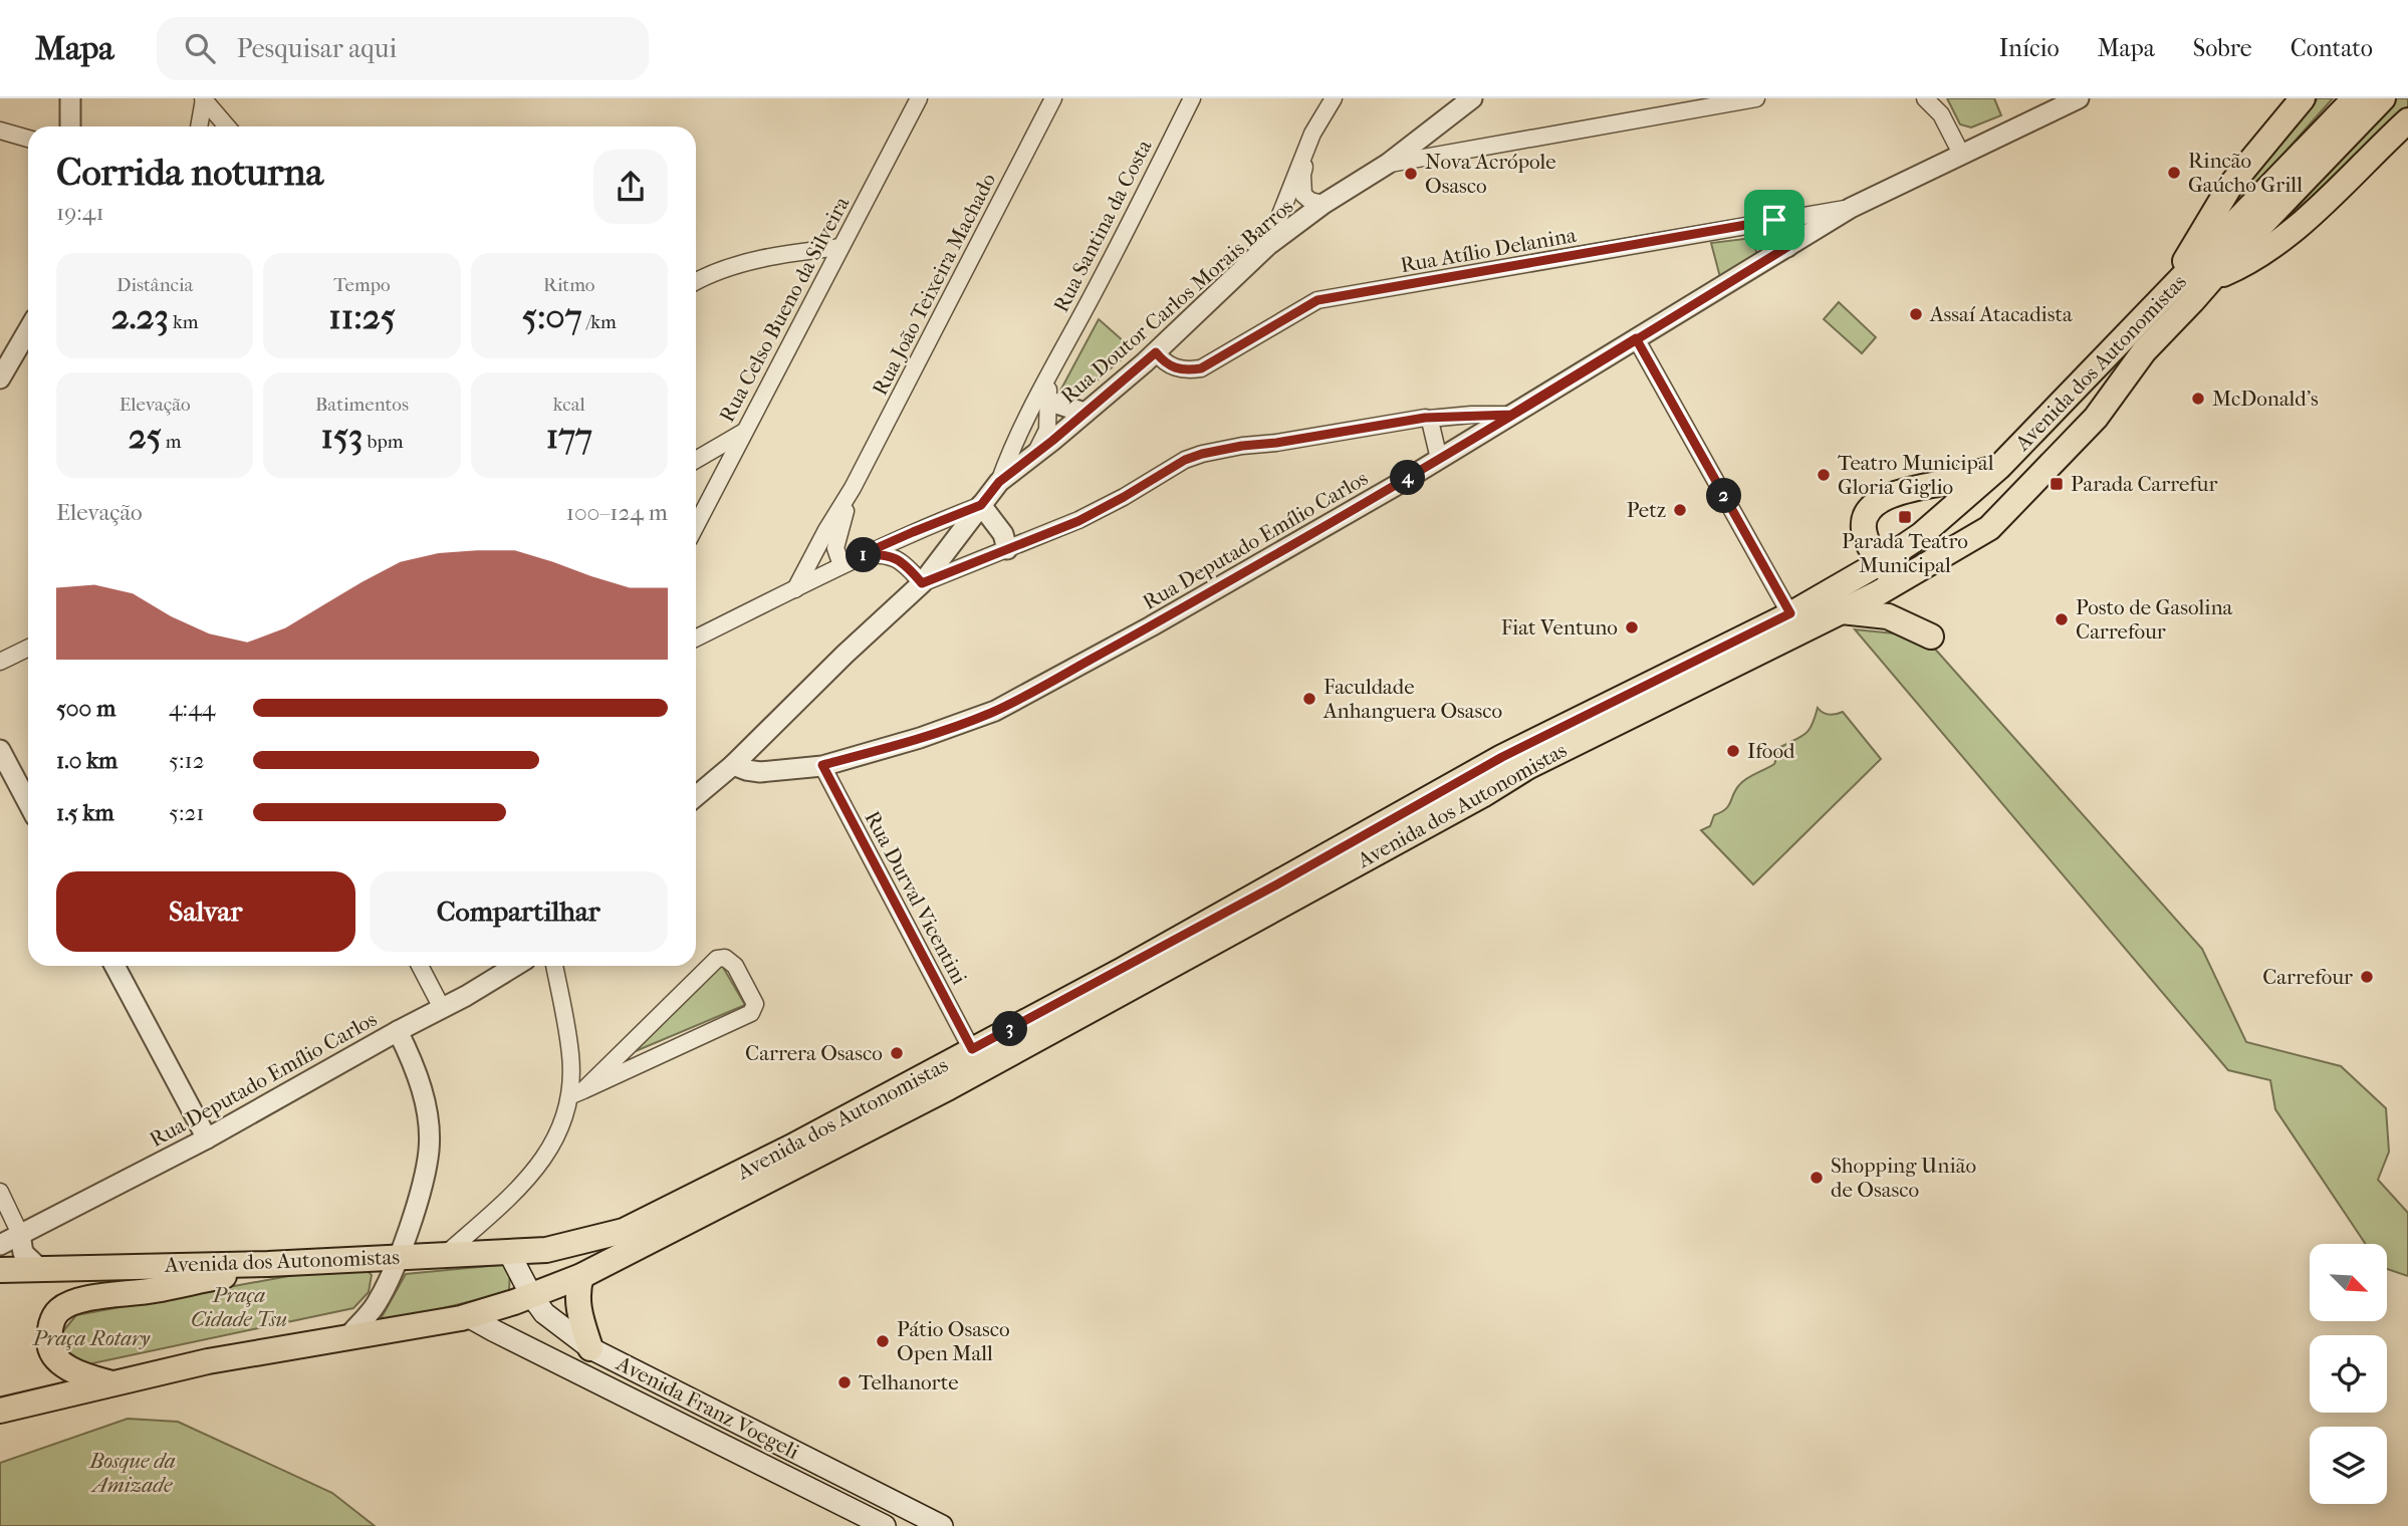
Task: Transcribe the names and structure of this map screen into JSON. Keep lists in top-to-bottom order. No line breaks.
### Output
{"streets":{"main road":["Avenida dos Autonomistas","Avenida Franz Voegeli"],"street":["Rua Santina da Costa","Rua Atílio Delanina","Rua João Teixeira Machado","Rua Doutor Carlos Morais Barros","Rua Celso Bueno da Silveira","Rua Deputado Emílio Carlos","Rua Durval Vicentini"]},"crossings":[["Rua Santina da Costa","Rua Doutor Carlos Morais Barros"],["Rua Atílio Delanina","Rua Doutor Carlos Morais Barros"],["Rua Atílio Delanina","Rua Deputado Emílio Carlos"],["Rua Doutor Carlos Morais Barros","Rua Deputado Emílio Carlos"],["Avenida dos Autonomistas","Rua Durval Vicentini"],["Avenida dos Autonomistas","Avenida Franz Voegeli"],["Rua Deputado Emílio Carlos","Rua Durval Vicentini"]],"parks":["Praça Cidade Tsu","Praça Rotary","Bosque da Amizade"],"places":{"other":["Rincão Gaúcho Grill","Nova Acrópole Osasco","Assaí Atacadista","McDonald's","Teatro Municipal Gloria Giglio","Petz","Posto de Gasolina Carrefour","Fiat Ventuno","Faculdade Anhanguera Osasco","Ifood","Carrefour","Carrera Osasco","Shopping União de Osasco","Pátio Osasco Open Mall","Telhanorte"],"transit":["Parada Carrefur","Parada Teatro Municipal"]},"north":"bottom right","page":{"header":"Mapa","search":"Pesquisar aqui","nav":["Início","Mapa","Sobre","Contato"],"heading":["Corrida noturna","19:41"],"stats":[["Distância","2.23 km"],["Tempo","11:25"],["Ritmo","5:07 /km"],["Elevação","25 m"],["Batimentos","153 bpm"],["kcal","177"]],"pins":["4","2","1","3"],"chart":["Elevação","100–124 m"],"list":[{"name":"500 m","note":"4:44"},{"name":"1.0 km","note":"5:12"},{"name":"1.5 km","note":"5:21"}],"buttons":["Salvar","Compartilhar"]}}
